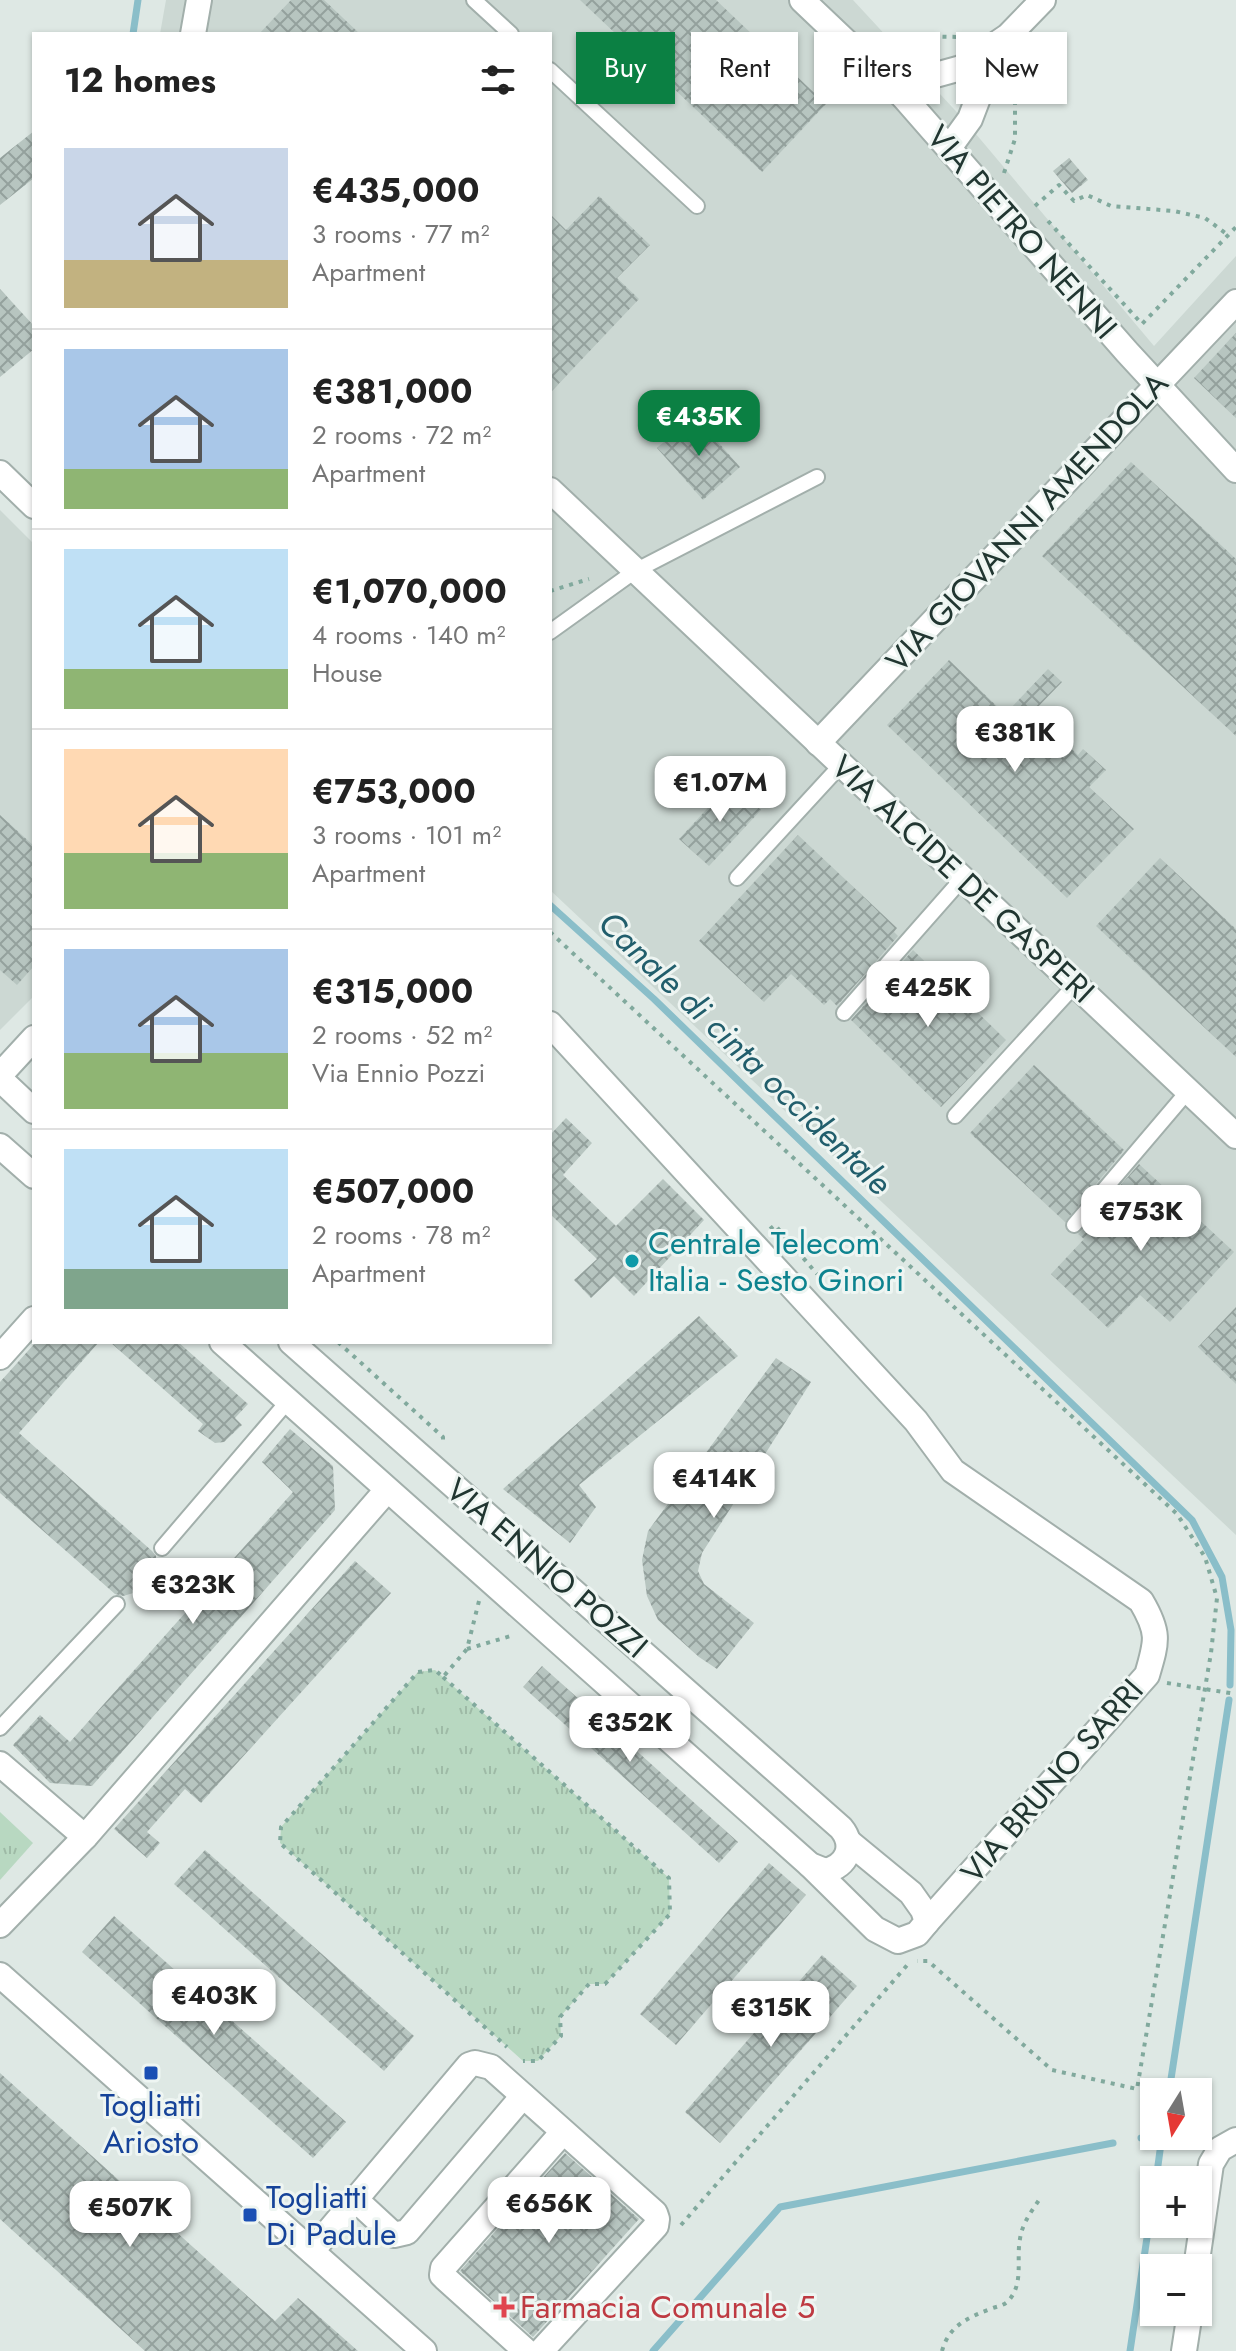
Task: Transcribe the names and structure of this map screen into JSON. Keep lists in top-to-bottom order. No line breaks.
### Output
{"streets":{"street":["VIA PIETRO NENNI","VIA GIOVANNI AMENDOLA","VIA ALCIDE DE GASPERI","VIA ENNIO POZZI","VIA BRUNO SARRI"]},"crossings":[["VIA PIETRO NENNI","VIA GIOVANNI AMENDOLA"],["VIA GIOVANNI AMENDOLA","VIA ALCIDE DE GASPERI"],["VIA ENNIO POZZI","VIA BRUNO SARRI"]],"water":["Canale di cinta occidentale"],"places":{"other":["Centrale Telecom Italia - Sesto Ginori"],"transit":["Togliatti Ariosto","Togliatti Di Padule"],"health":["Farmacia Comunale 5"]},"north":"bottom","page":{"chip":["Buy","Rent","Filters","New"],"heading":"12 homes","list":[{"name":"€435,000","note":"3 rooms · 77 m² · Apartment"},{"name":"€381,000","note":"2 rooms · 72 m² · Apartment"},{"name":"€1,070,000","note":"4 rooms · 140 m² · House"},{"name":"€753,000","note":"3 rooms · 101 m² · Apartment"},{"name":"€315,000","note":"2 rooms · 52 m² · Via Ennio Pozzi"},{"name":"€507,000","note":"2 rooms · 78 m² · Apartment"}],"price":["€435K","€381K","€1.07M","€425K","€753K","€414K","€323K","€352K","€403K","€315K","€656K","€507K"],"map_buttons":["+","−"]}}
